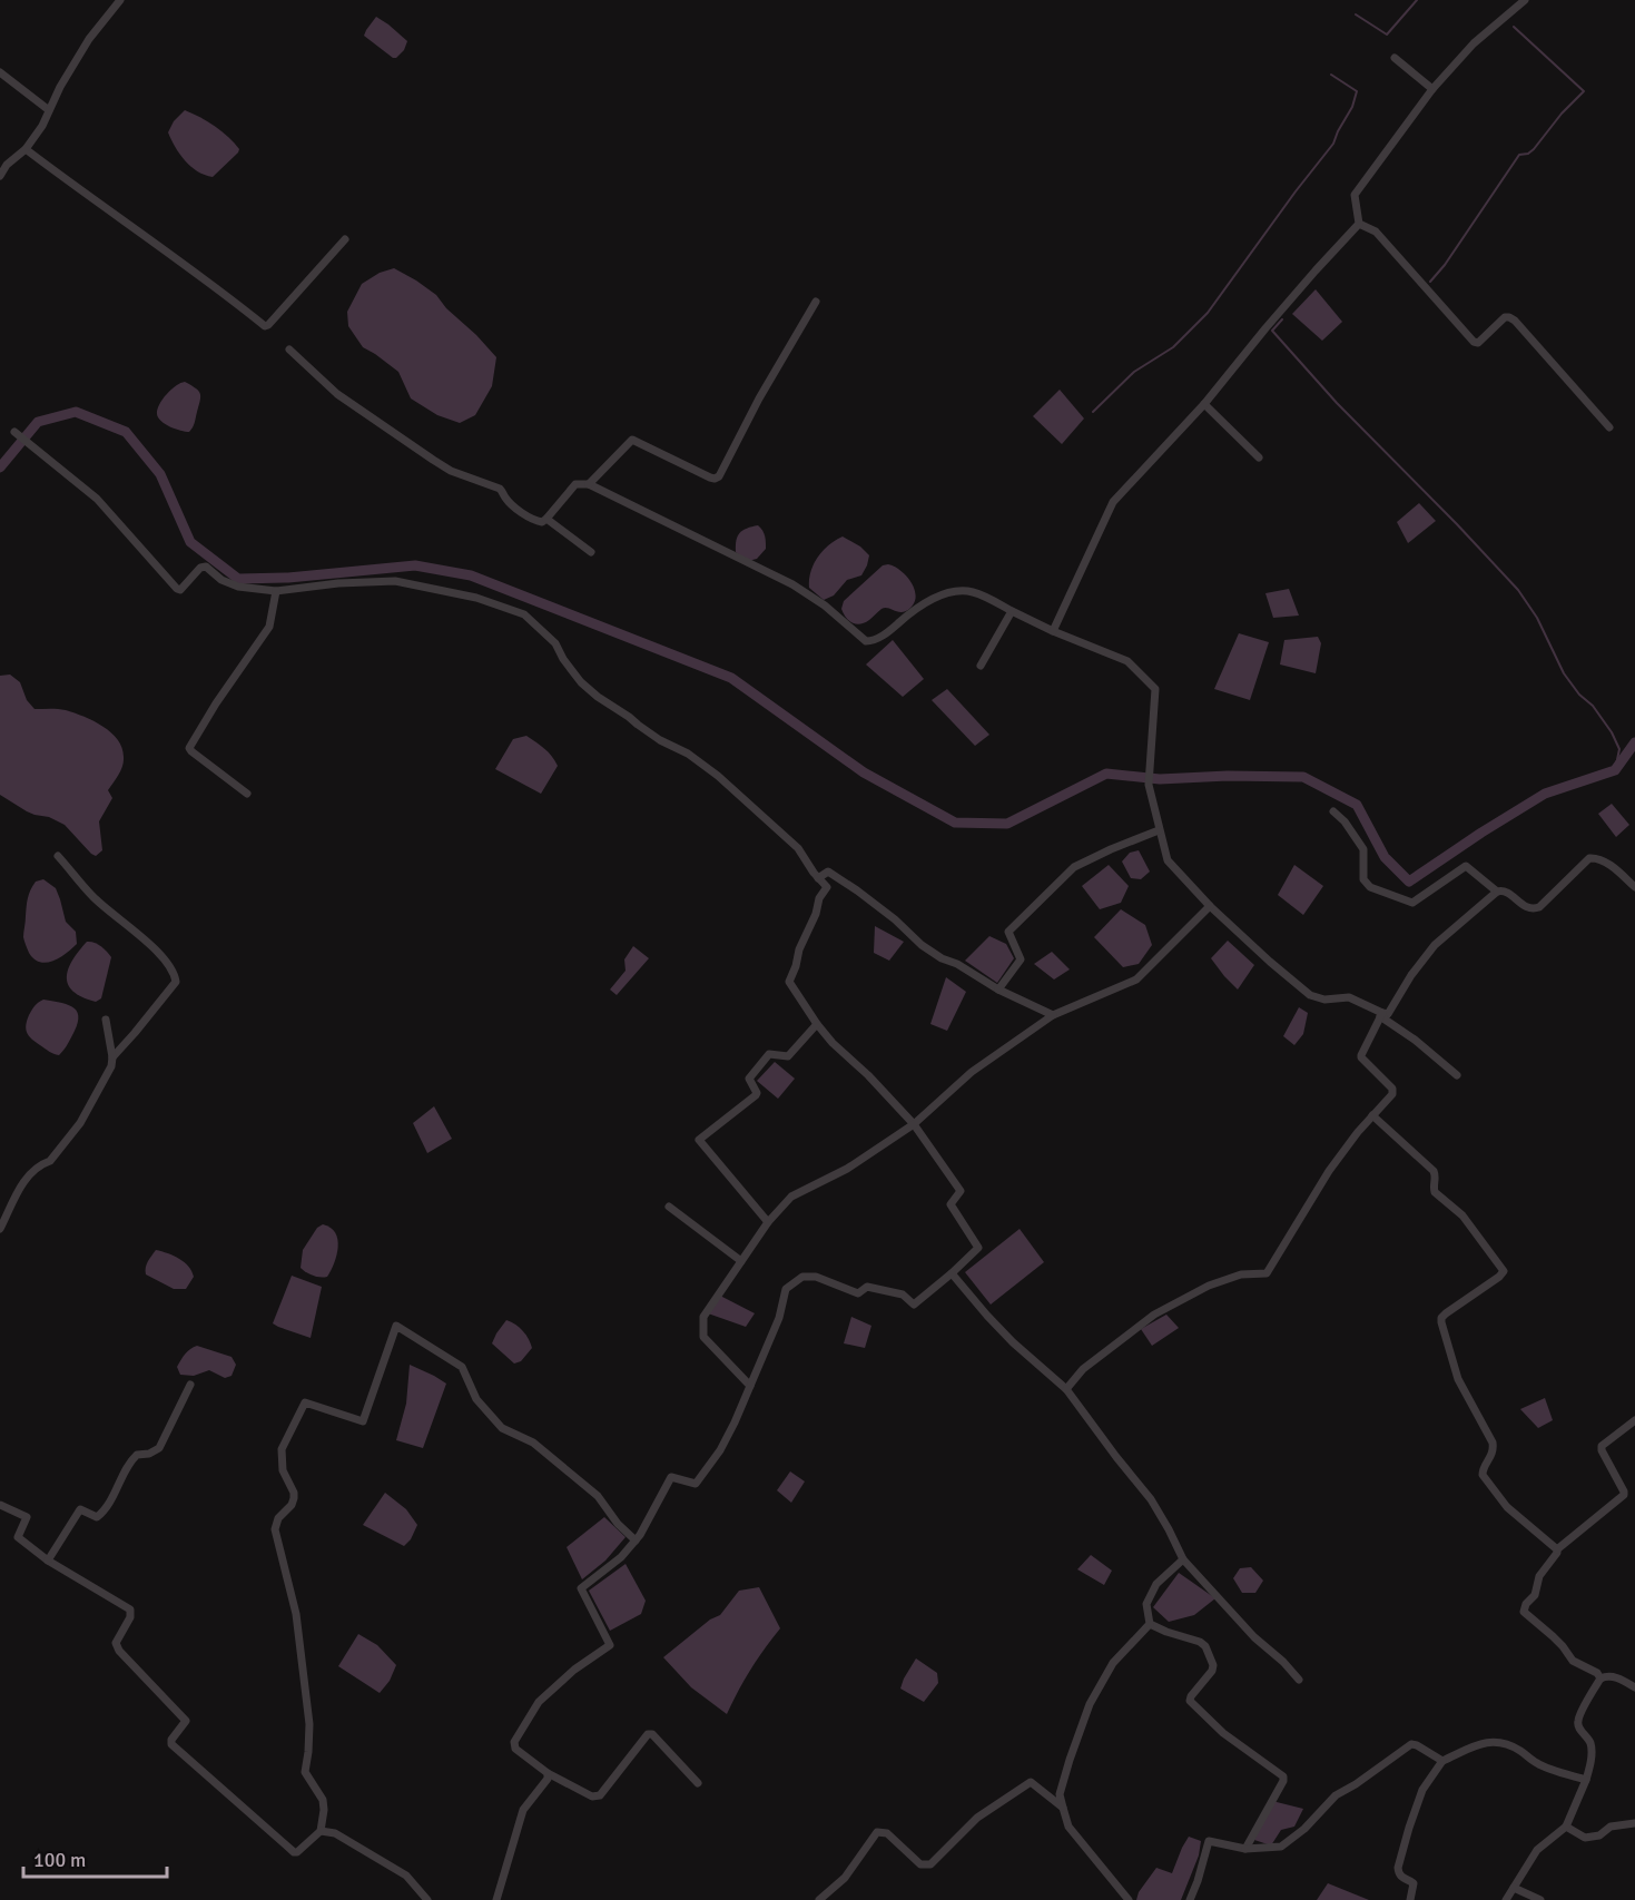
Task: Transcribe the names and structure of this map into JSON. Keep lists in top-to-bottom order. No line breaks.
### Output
{"scale_bar":"100 m"}
